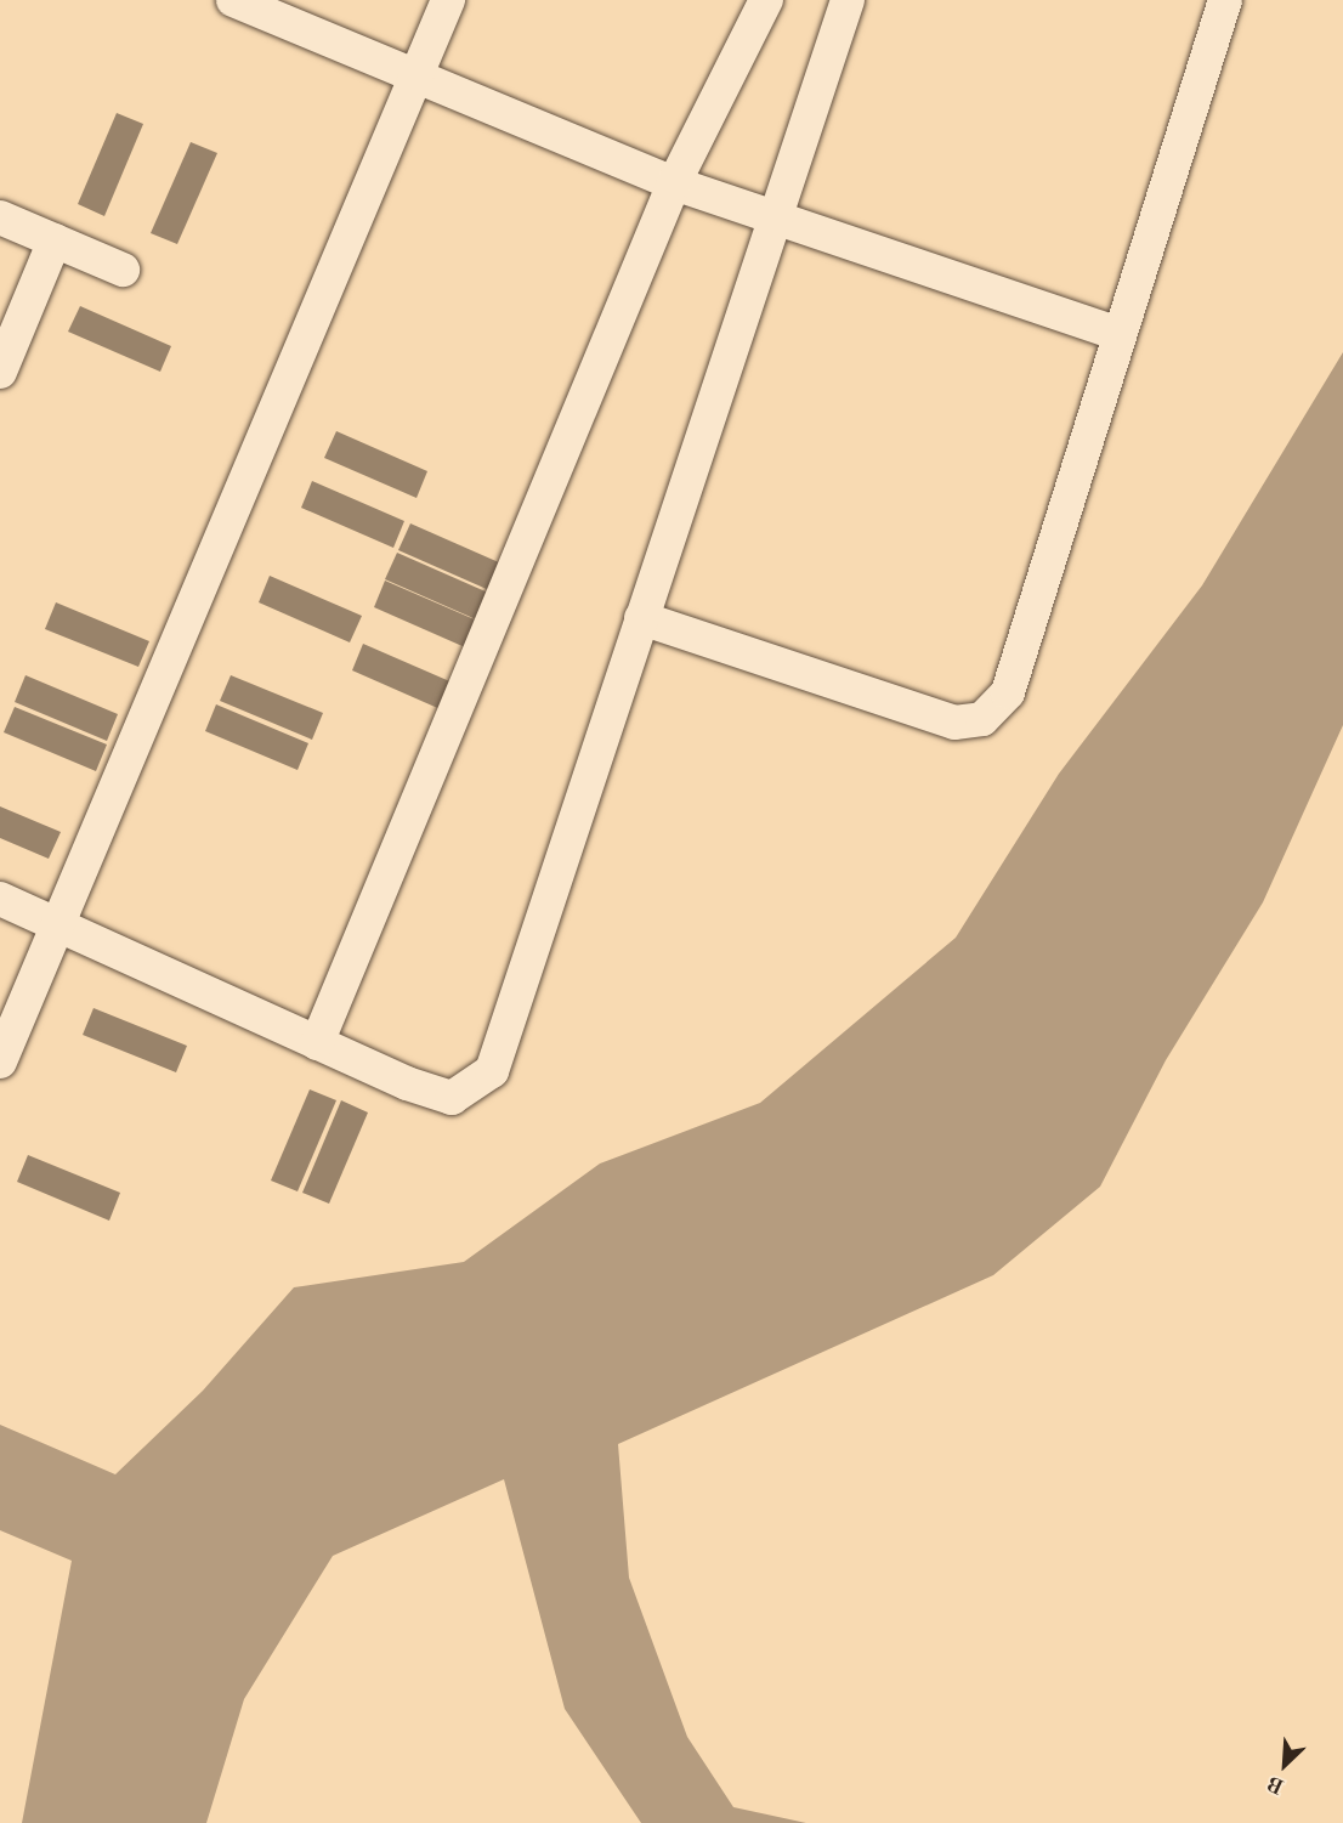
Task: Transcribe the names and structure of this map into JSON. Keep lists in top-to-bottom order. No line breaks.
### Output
{"north":"bottom left"}
